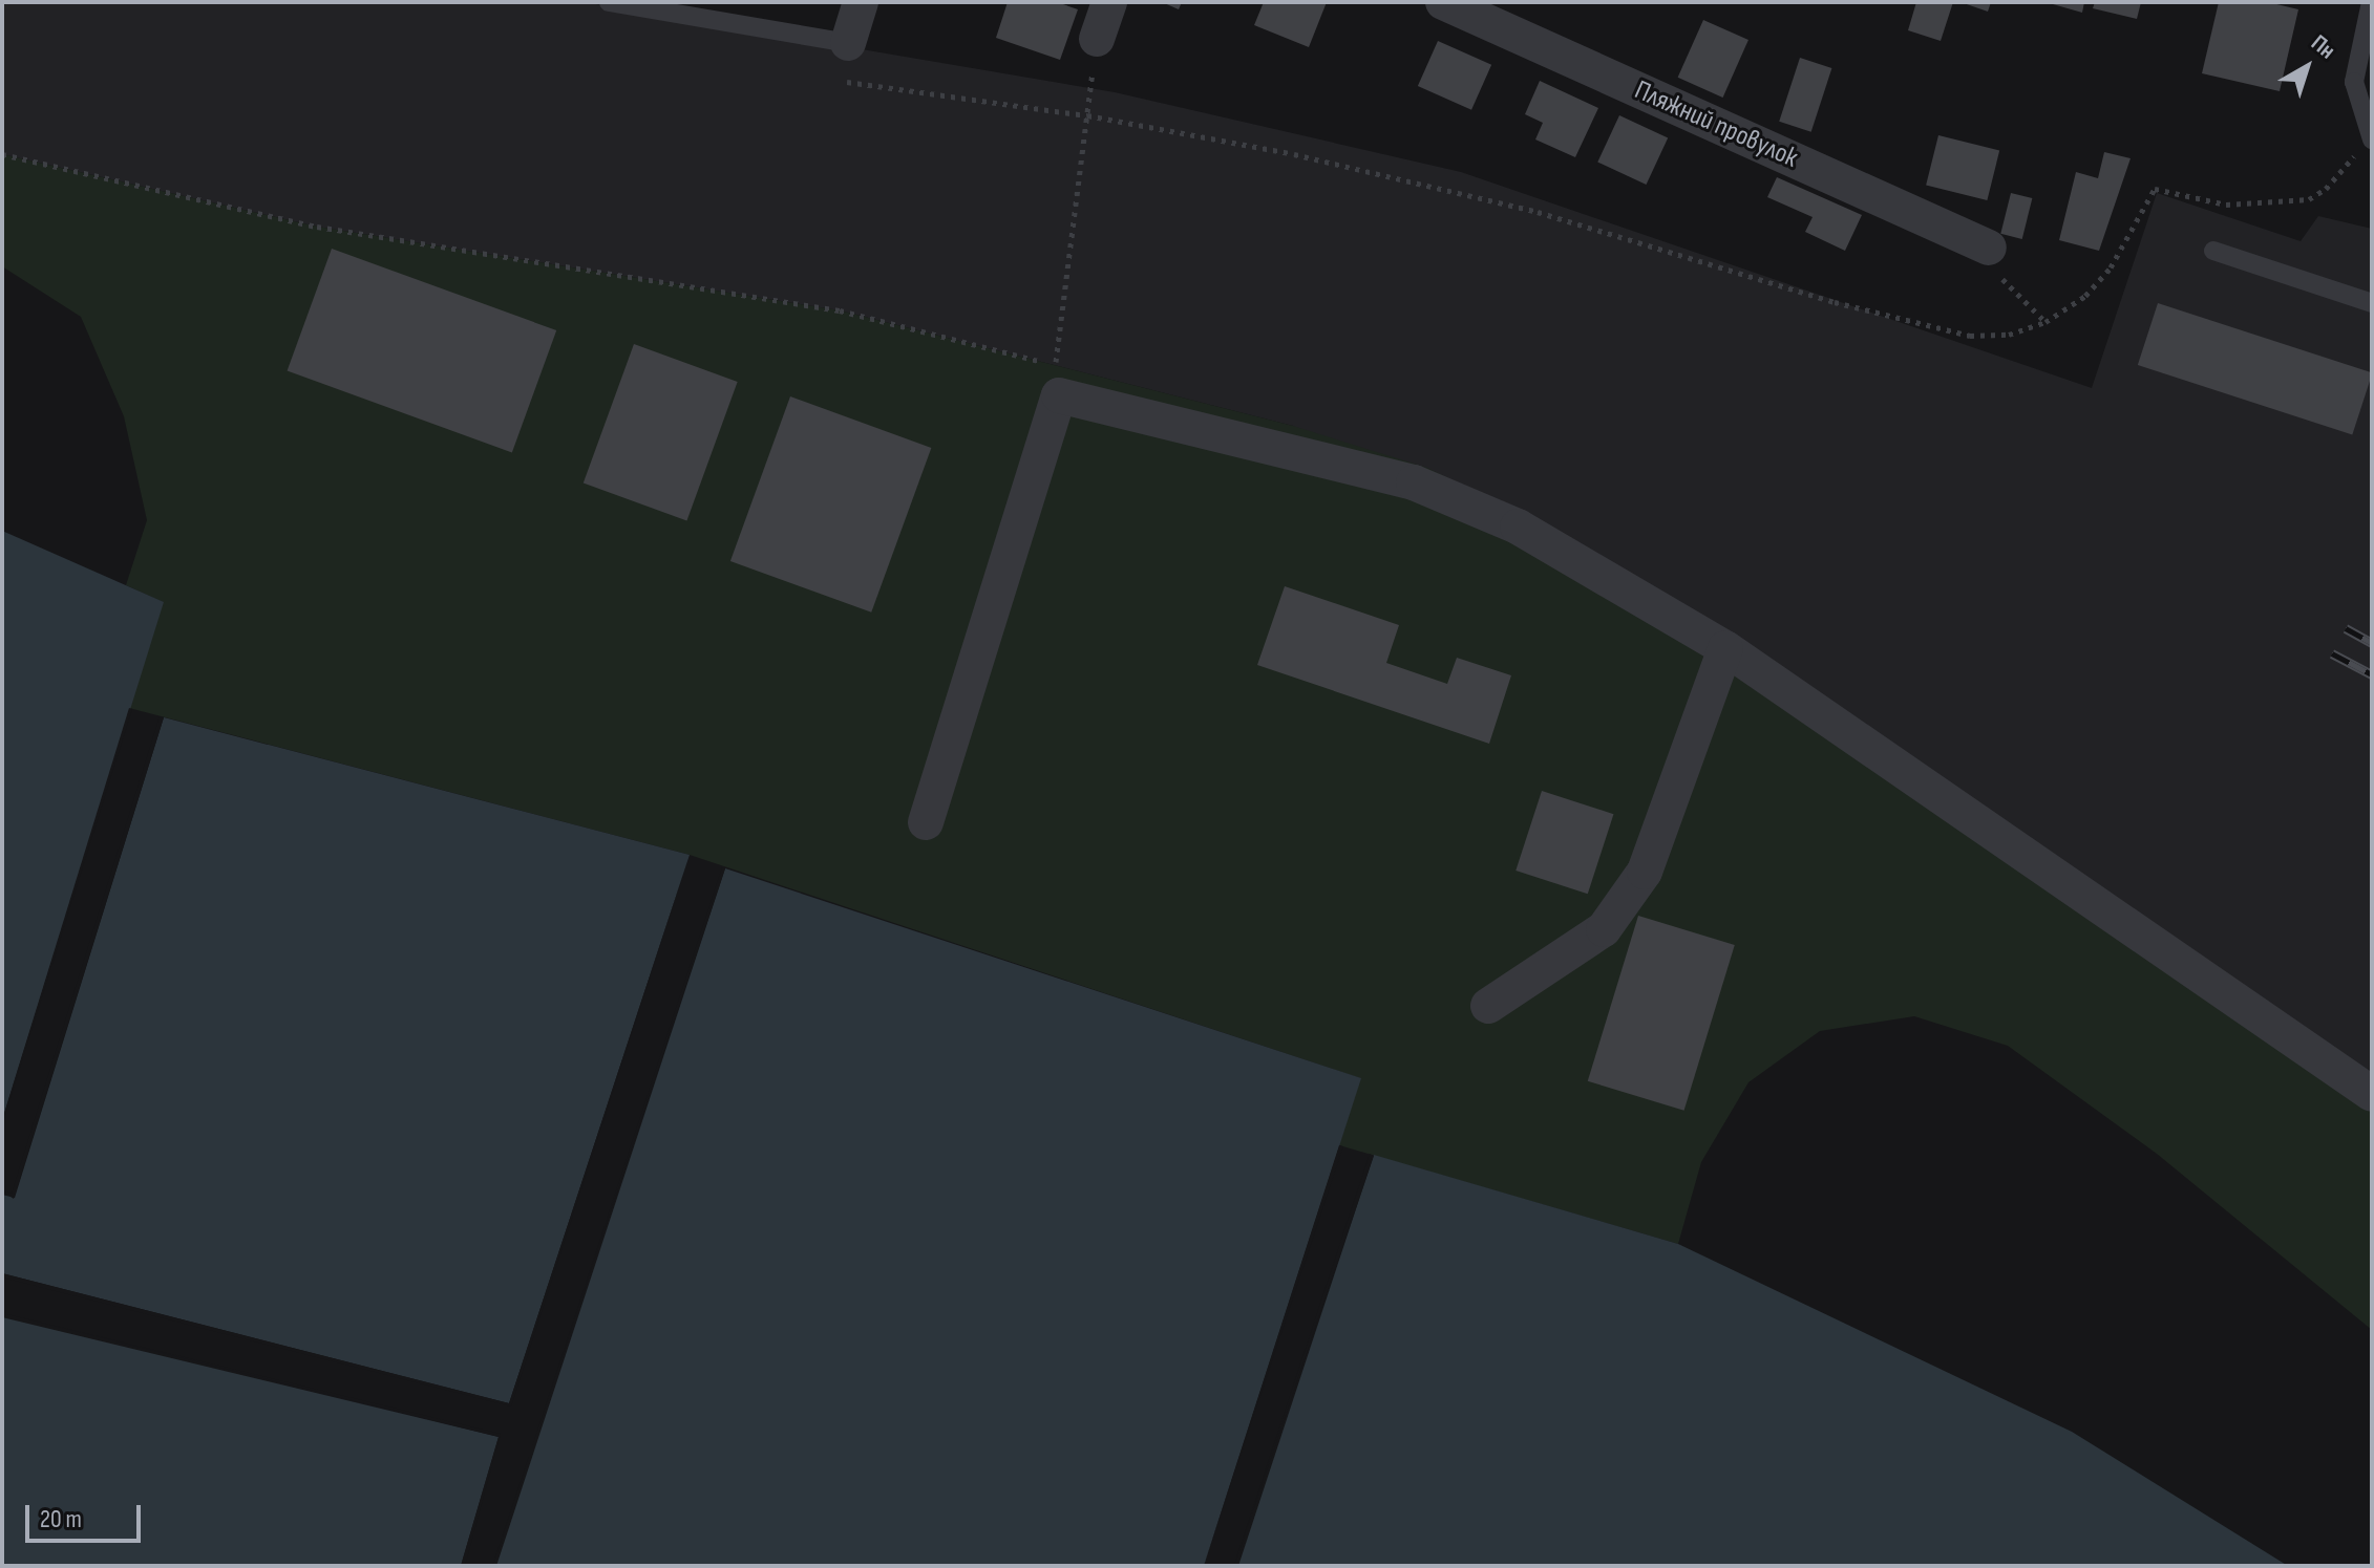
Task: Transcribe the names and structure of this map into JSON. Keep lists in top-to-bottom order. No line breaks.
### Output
{"streets":{"street":["Пляжний провулок"]},"scale_bar":"20 m","north":"top right"}
